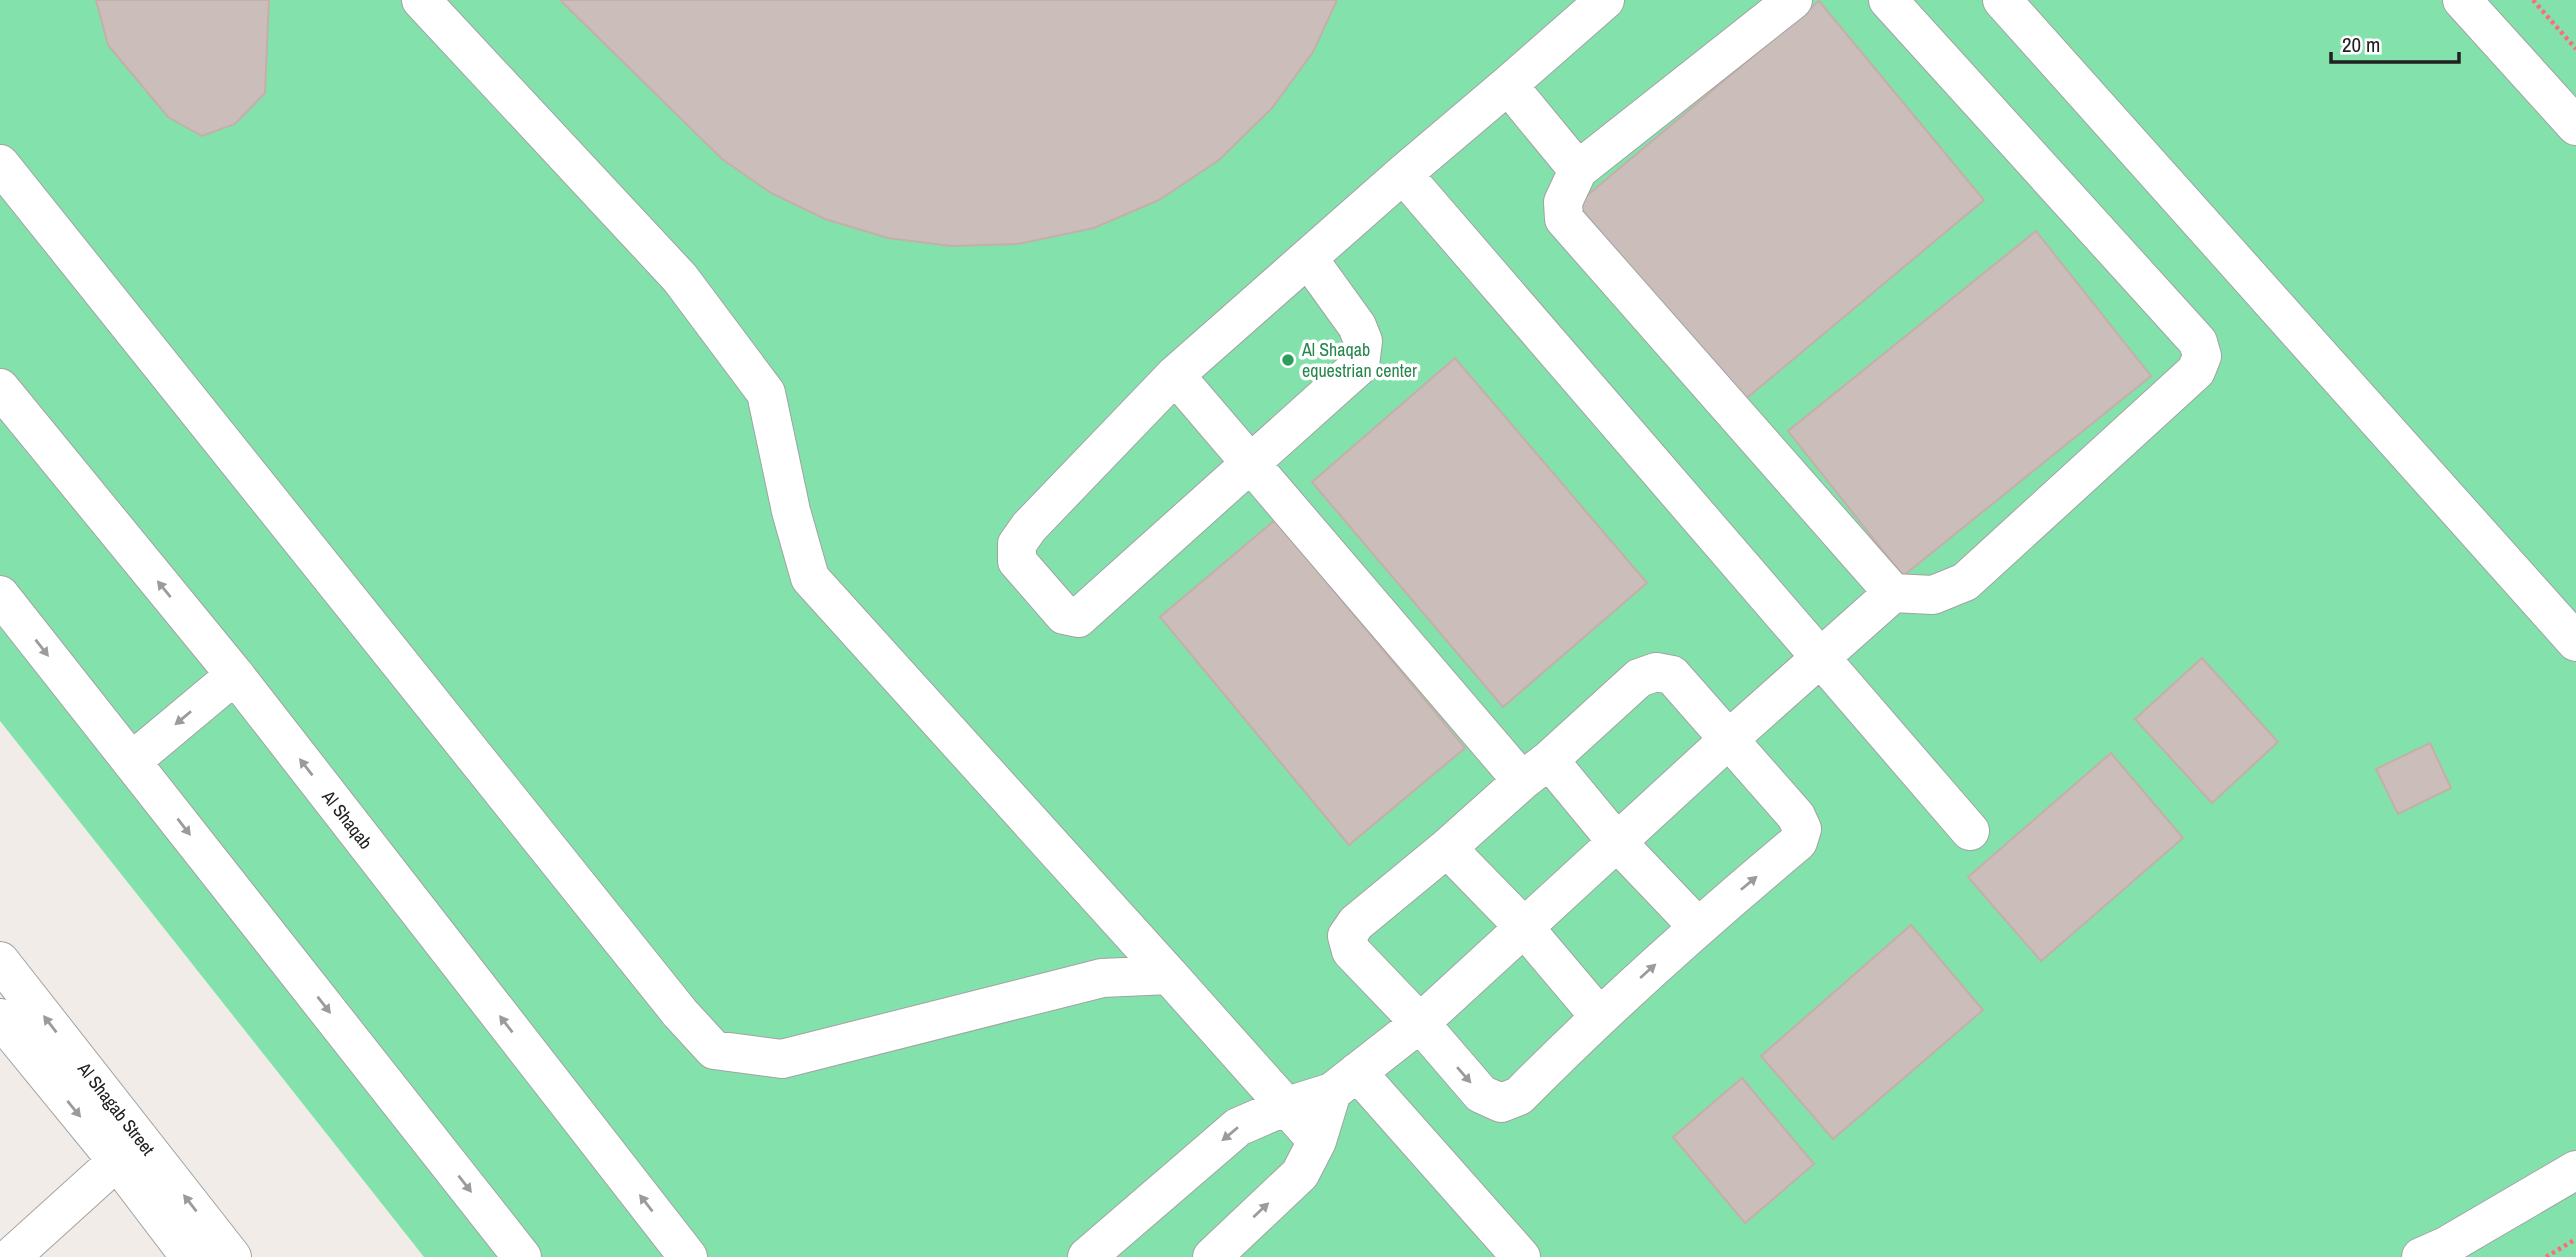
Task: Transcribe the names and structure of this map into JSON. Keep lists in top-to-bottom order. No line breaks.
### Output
{"streets":{"street":["Al Shaqab","Al Shagab Street"]},"places":["Al Shaqab equestrian center"],"scale_bar":"20 m"}
